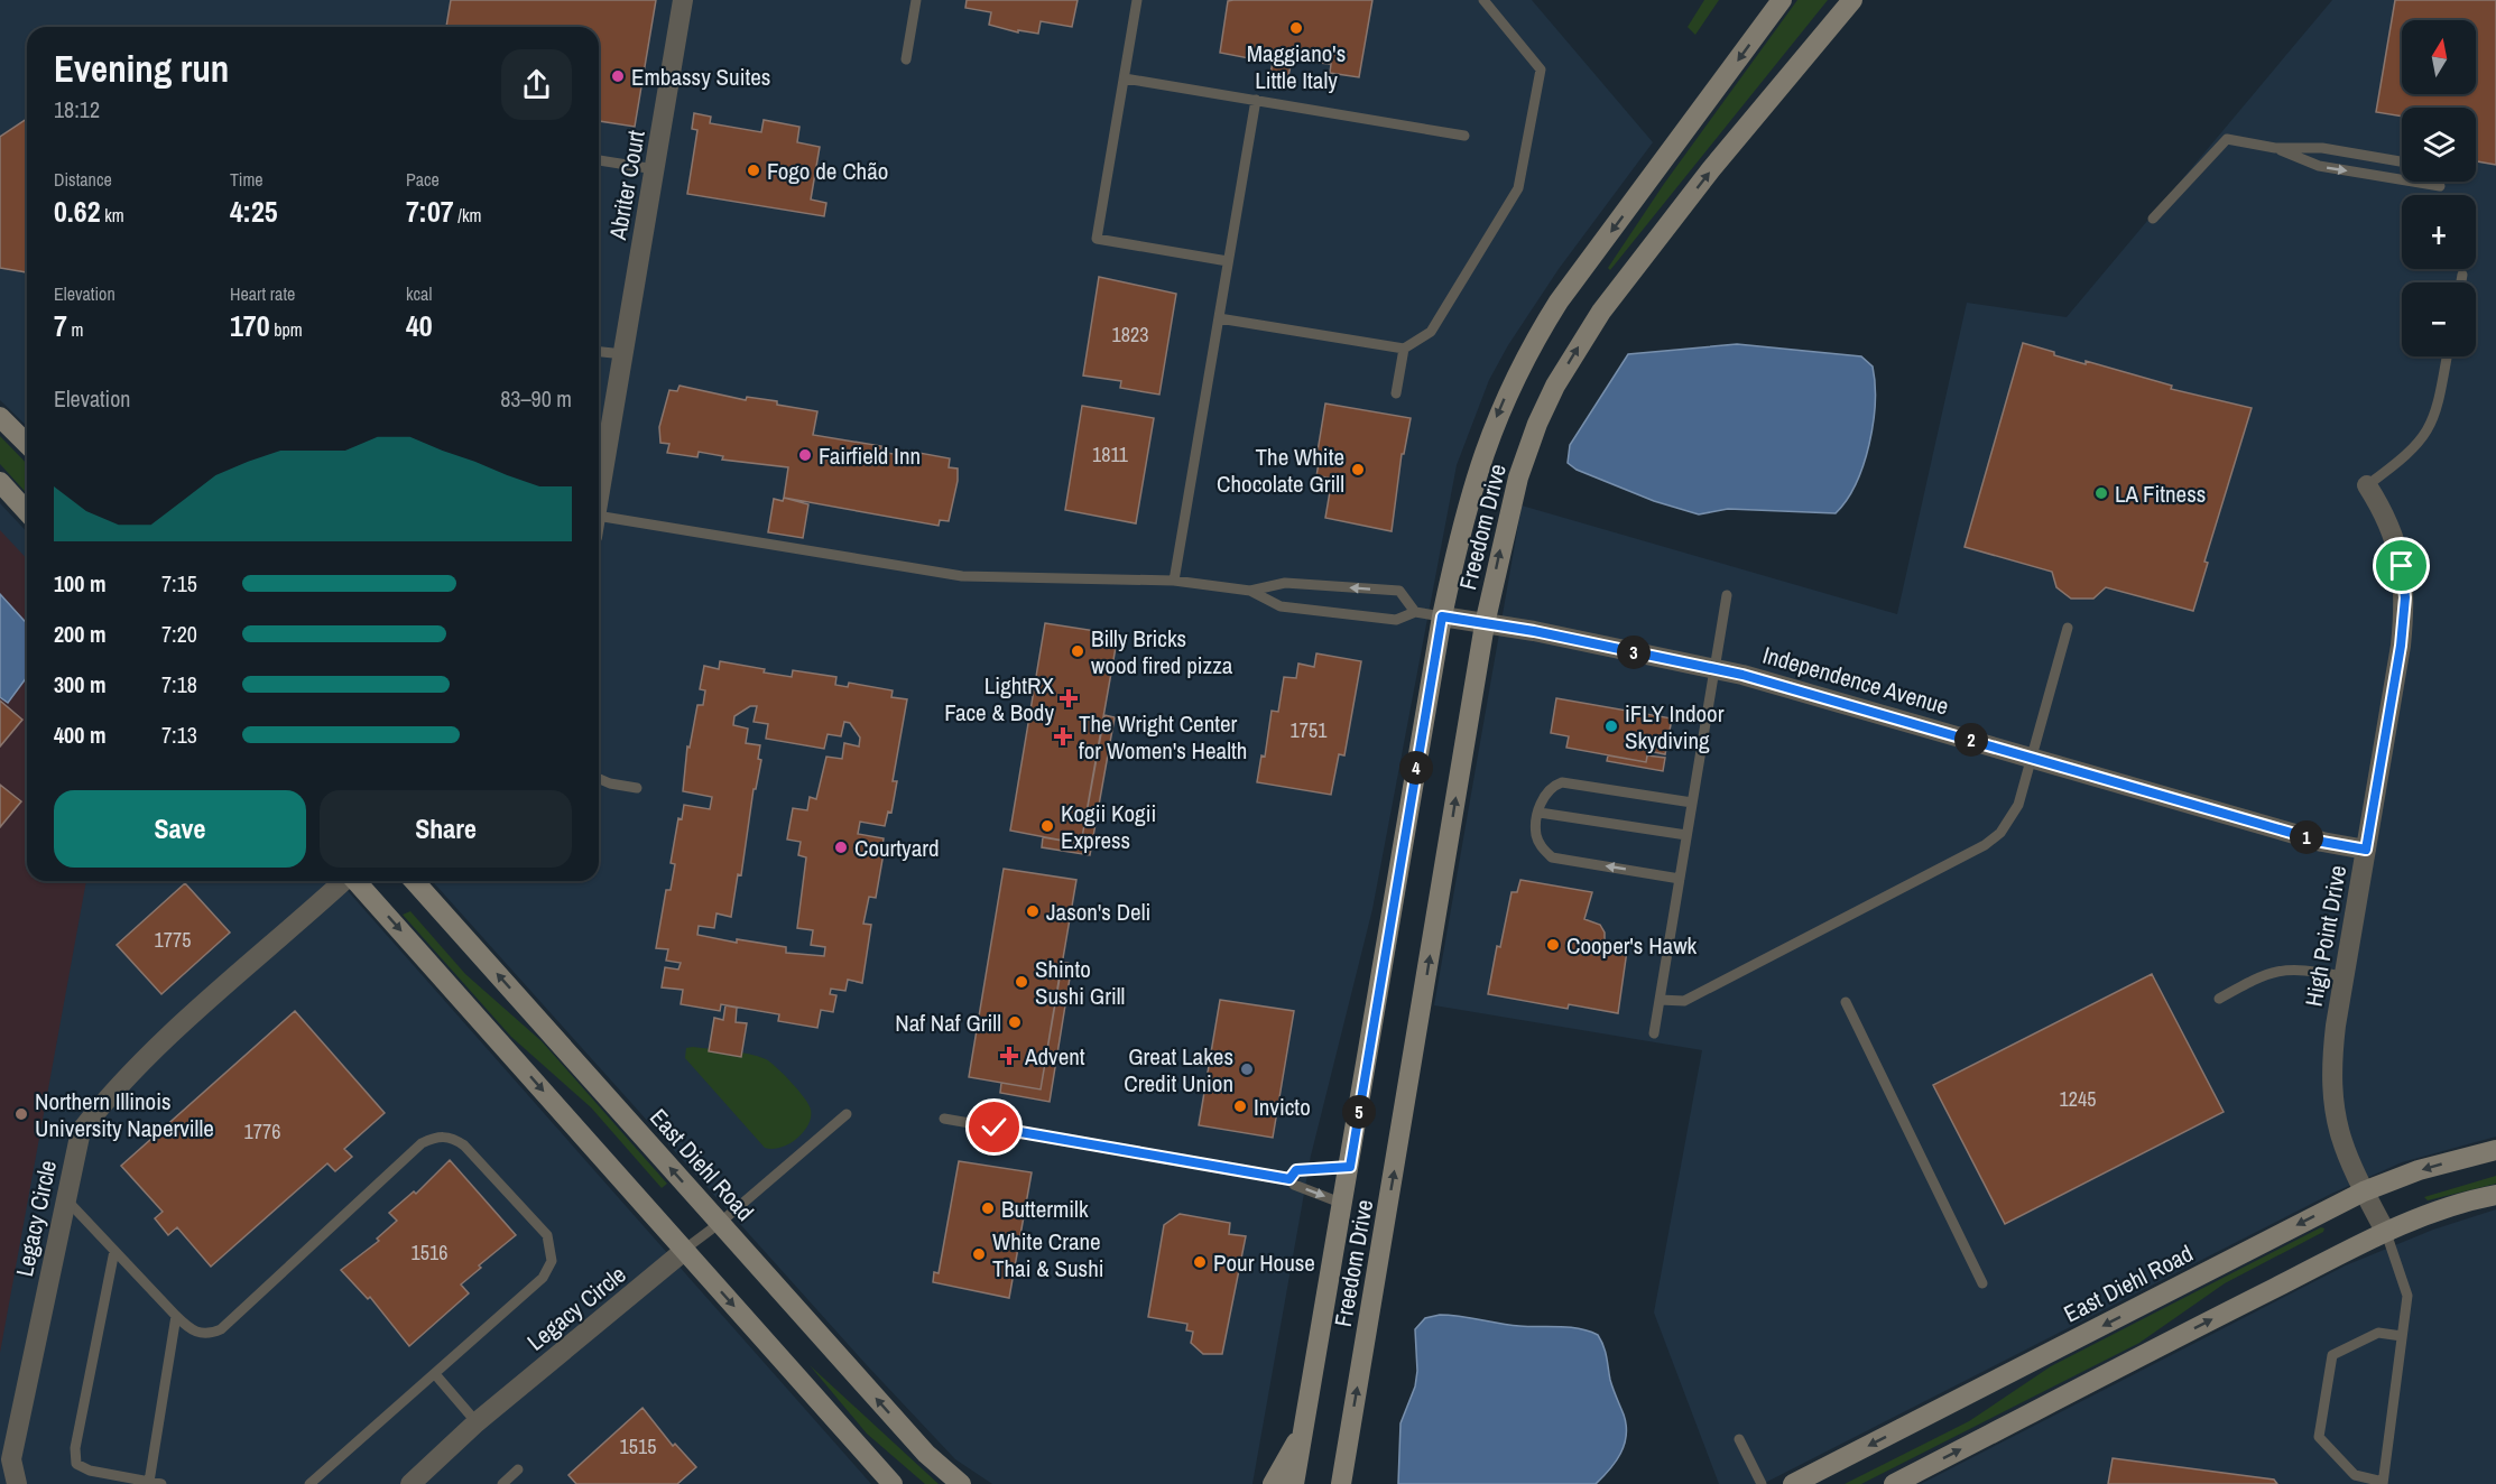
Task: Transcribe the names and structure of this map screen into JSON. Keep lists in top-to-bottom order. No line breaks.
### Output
{"streets":{"street":["Abriter Court","Freedom Drive","Independence Avenue","High Point Drive","East Diehl Road","Legacy Circle"]},"crossings":[["Freedom Drive","Independence Avenue"],["Independence Avenue","High Point Drive"],["High Point Drive","East Diehl Road"]],"one_way":["East Diehl Road"],"places":{"other":["Maggiano's Little Italy","Embassy Suites","Fogo de Chão","Fairfield Inn","The White Chocolate Grill","LA Fitness","Billy Bricks wood fired pizza","iFLY Indoor Skydiving","Kogii Kogii Express","Courtyard","Jason's Deli","Cooper's Hawk","Shinto Sushi Grill","Naf Naf Grill","Great Lakes Credit Union","Invicto","Northern Illinois University Naperville","Buttermilk","White Crane Thai & Sushi","Pour House"],"health":["LightRX Face & Body","The Wright Center for Women's Health","Advent"]},"house_numbers":["1823","1811","1751","1775","1245","1776","1516","1515"],"north":"top","page":{"map_buttons":["+","−"],"heading":["Evening run","18:12"],"stats":[["Distance","0.62 km"],["Time","4:25"],["Pace","7:07 /km"],["Elevation","7 m"],["Heart rate","170 bpm"],["kcal","40"]],"chart":["Elevation","83–90 m"],"list":[{"name":"100 m","note":"7:15"},{"name":"200 m","note":"7:20"},{"name":"300 m","note":"7:18"},{"name":"400 m","note":"7:13"}],"pins":["3","2","4","1","5"],"buttons":["Save","Share"]}}
